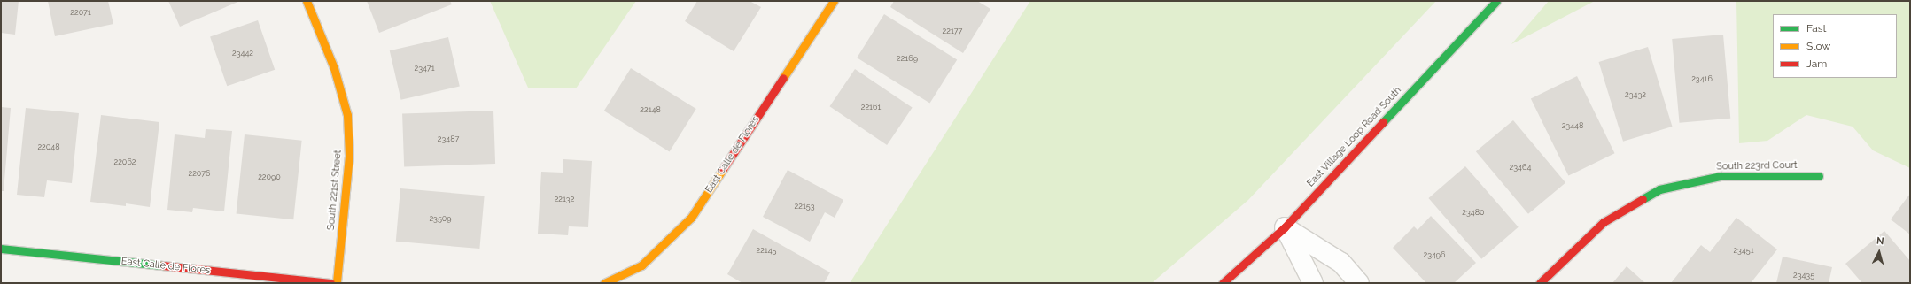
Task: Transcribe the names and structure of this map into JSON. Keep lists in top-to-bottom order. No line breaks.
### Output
{"streets":{"street":["East Village Loop Road South","East Calle de Flores","South 223rd Court","South 221st Street"]},"house_numbers":["22071","22177","23442","22169","23471","23416","23432","22161","22148","23448","23487","22048","22062","23464","22076","22090","22132","22153","23480","23509","22145","23451","23496","23435"],"legend":["Fast","Slow","Jam"],"north":"top"}
